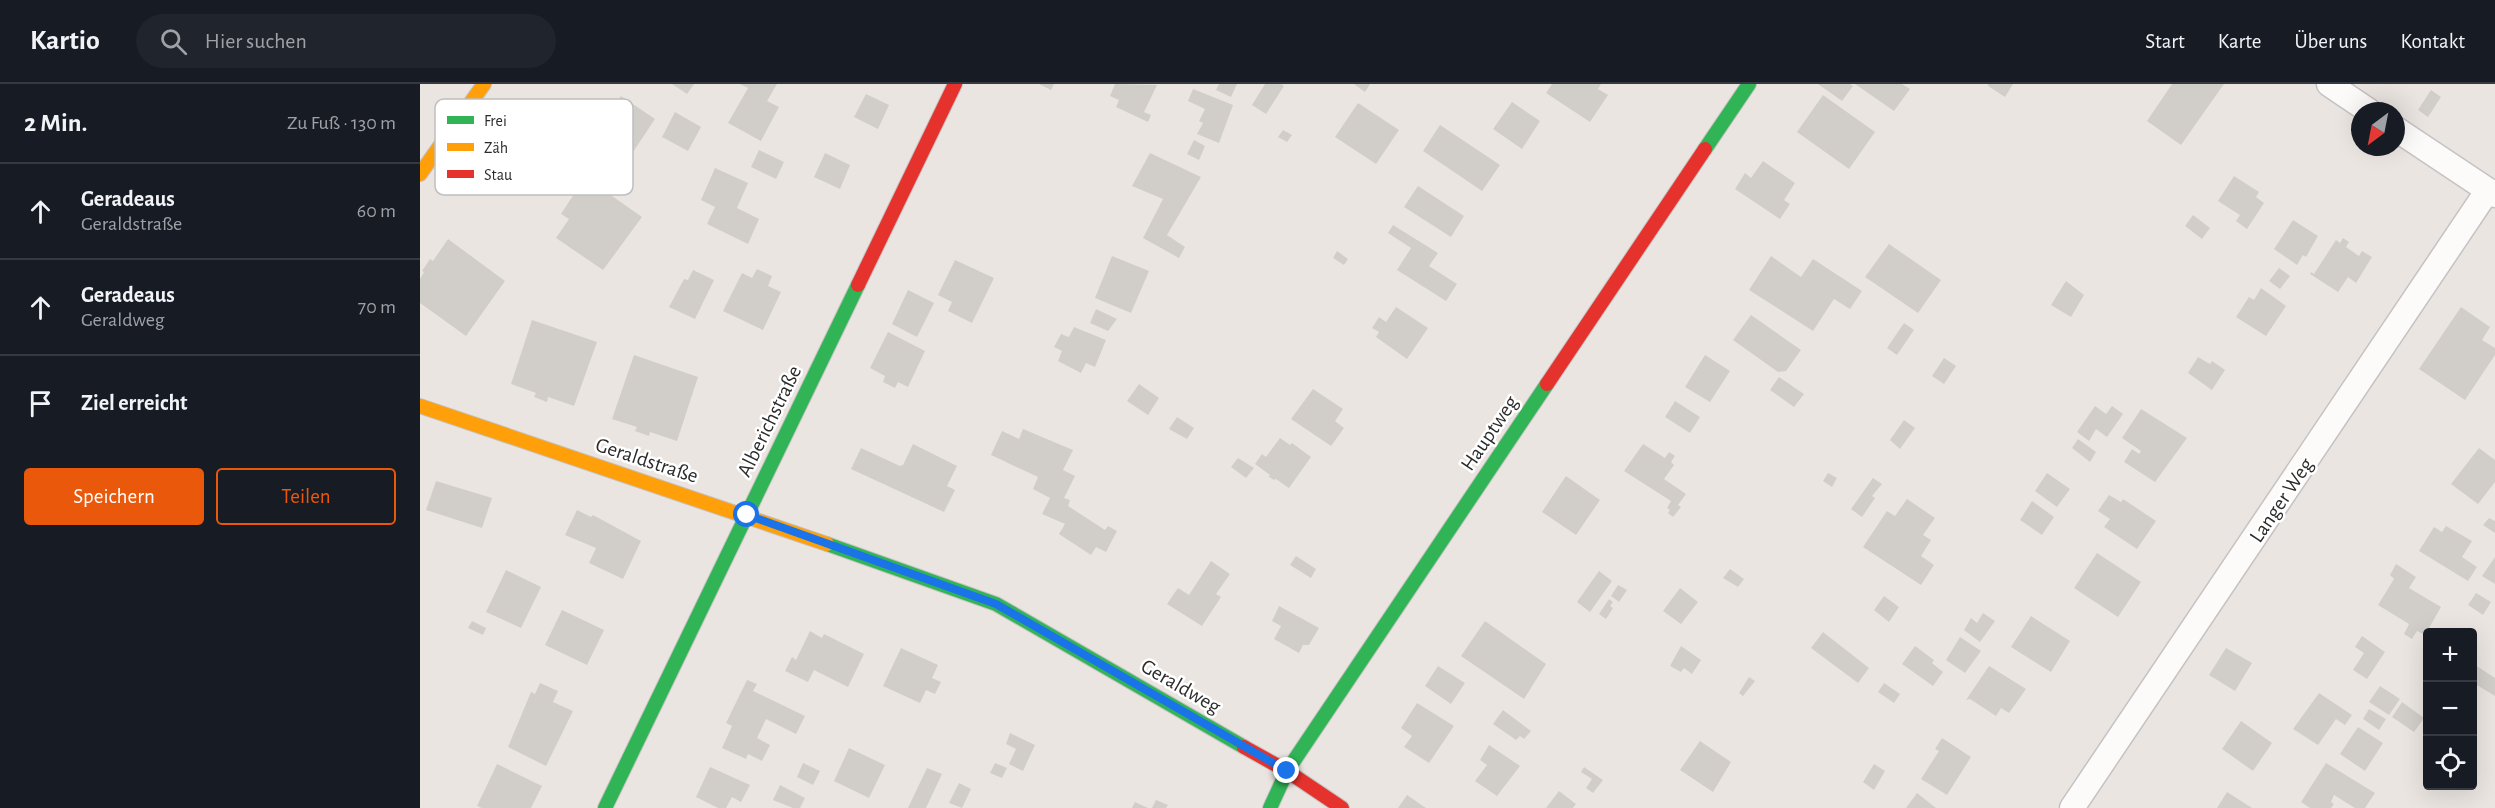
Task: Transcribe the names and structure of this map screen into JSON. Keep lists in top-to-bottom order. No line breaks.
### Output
{"streets":{"street":["Alberichstraße","Hauptweg","Geraldstraße","Langer Weg","Geraldweg"]},"crossings":[["Alberichstraße","Geraldstraße"],["Hauptweg","Geraldweg"],["Geraldstraße","Geraldweg"]],"legend":["Frei","Zäh","Stau"],"north":"bottom left","page":{"header":"Kartio","search":"Hier suchen","nav":["Start","Karte","Über uns","Kontakt"],"heading":["2 Min.","Zu Fuß · 130 m"],"list":[["Geradeaus","Geraldstraße","60 m"],["Geradeaus","Geraldweg","70 m"],"Ziel erreicht"],"buttons":["Speichern","Teilen"],"map_buttons":["+","−"]}}
